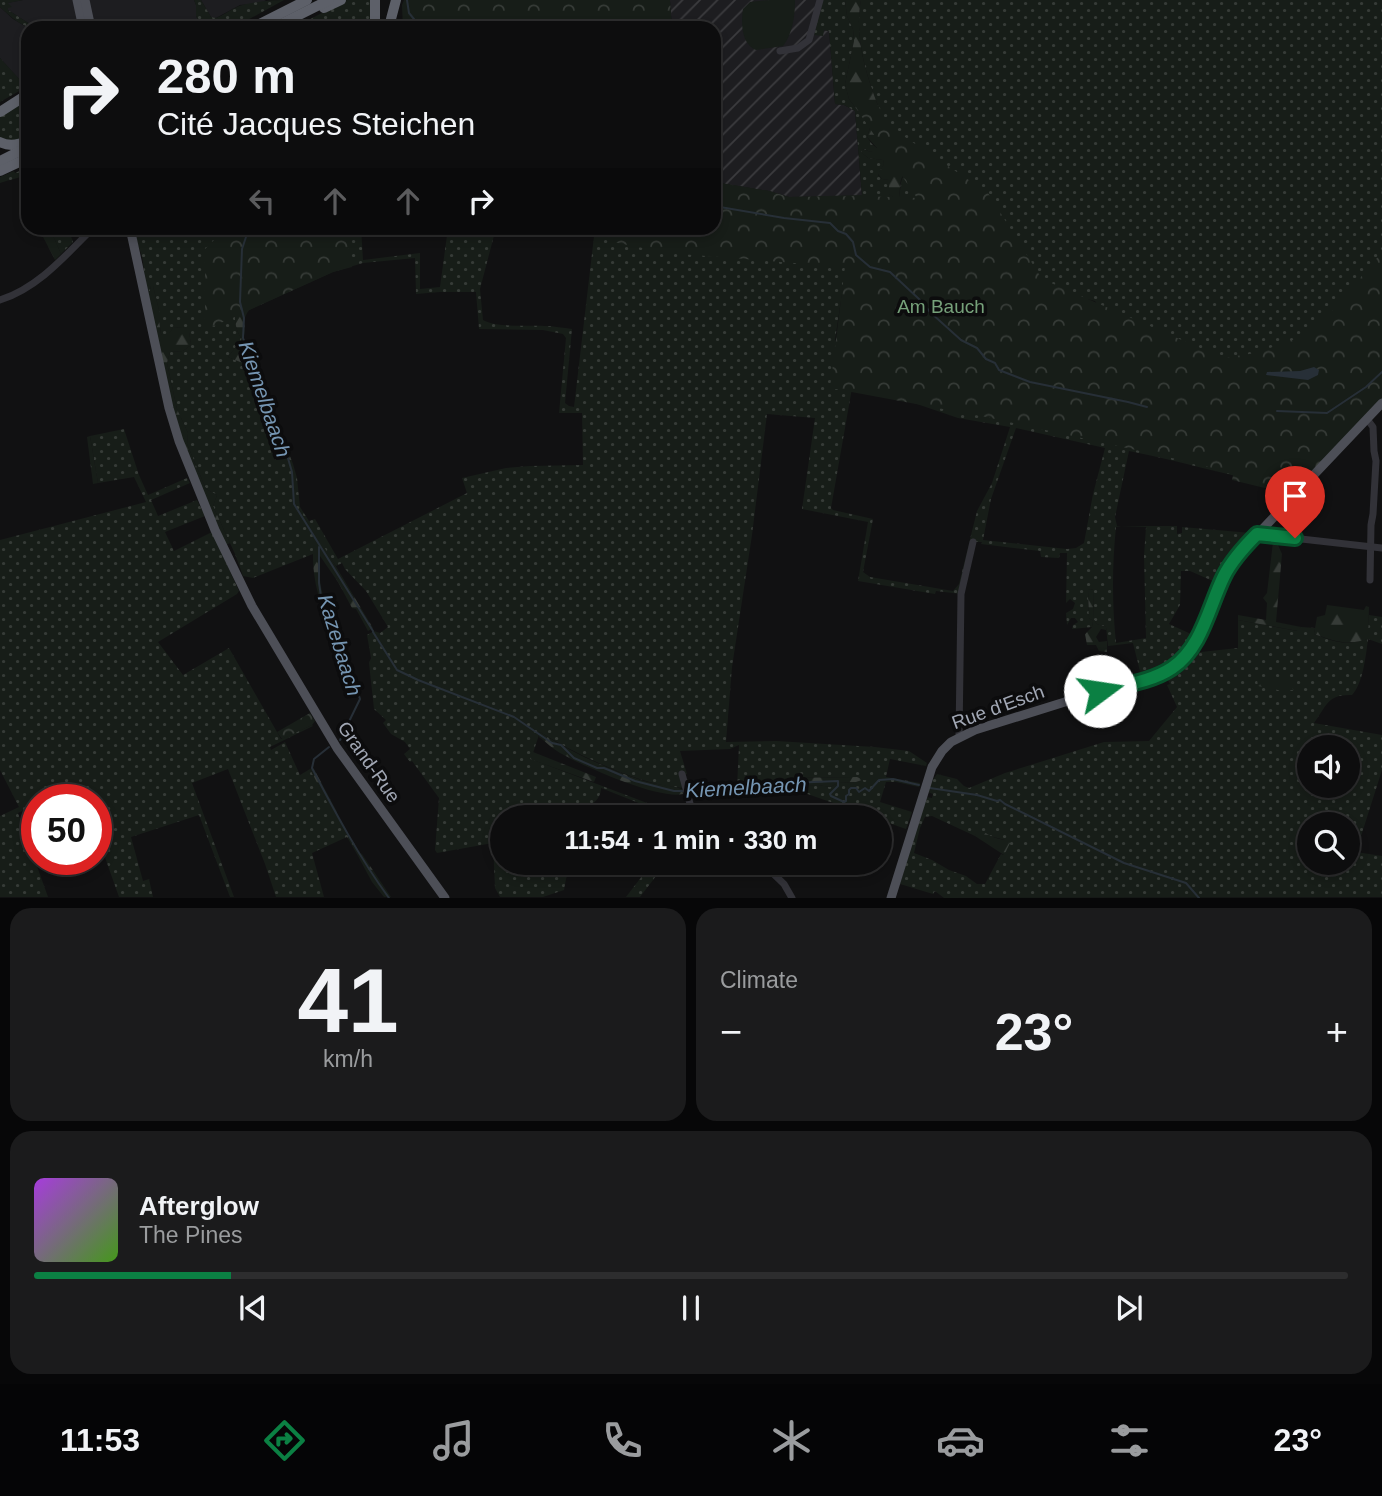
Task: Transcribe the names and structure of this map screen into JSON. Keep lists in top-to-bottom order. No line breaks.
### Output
{"streets":{"main road":["Rue d'Esch","Grand-Rue"]},"water":["Kiemelbaach","Kazebaach"],"parks":["Am Bauch"],"page":{"turn":["280 m","Cité Jacques Steichen"],"limit":"50","trip":"11:54 · 1 min · 330 m","tile":[["41","km/h"],"Climate"],"heat":["−","23°","+"],"song":["Afterglow","The Pines"],"tabs":["11:53","23°"]}}
